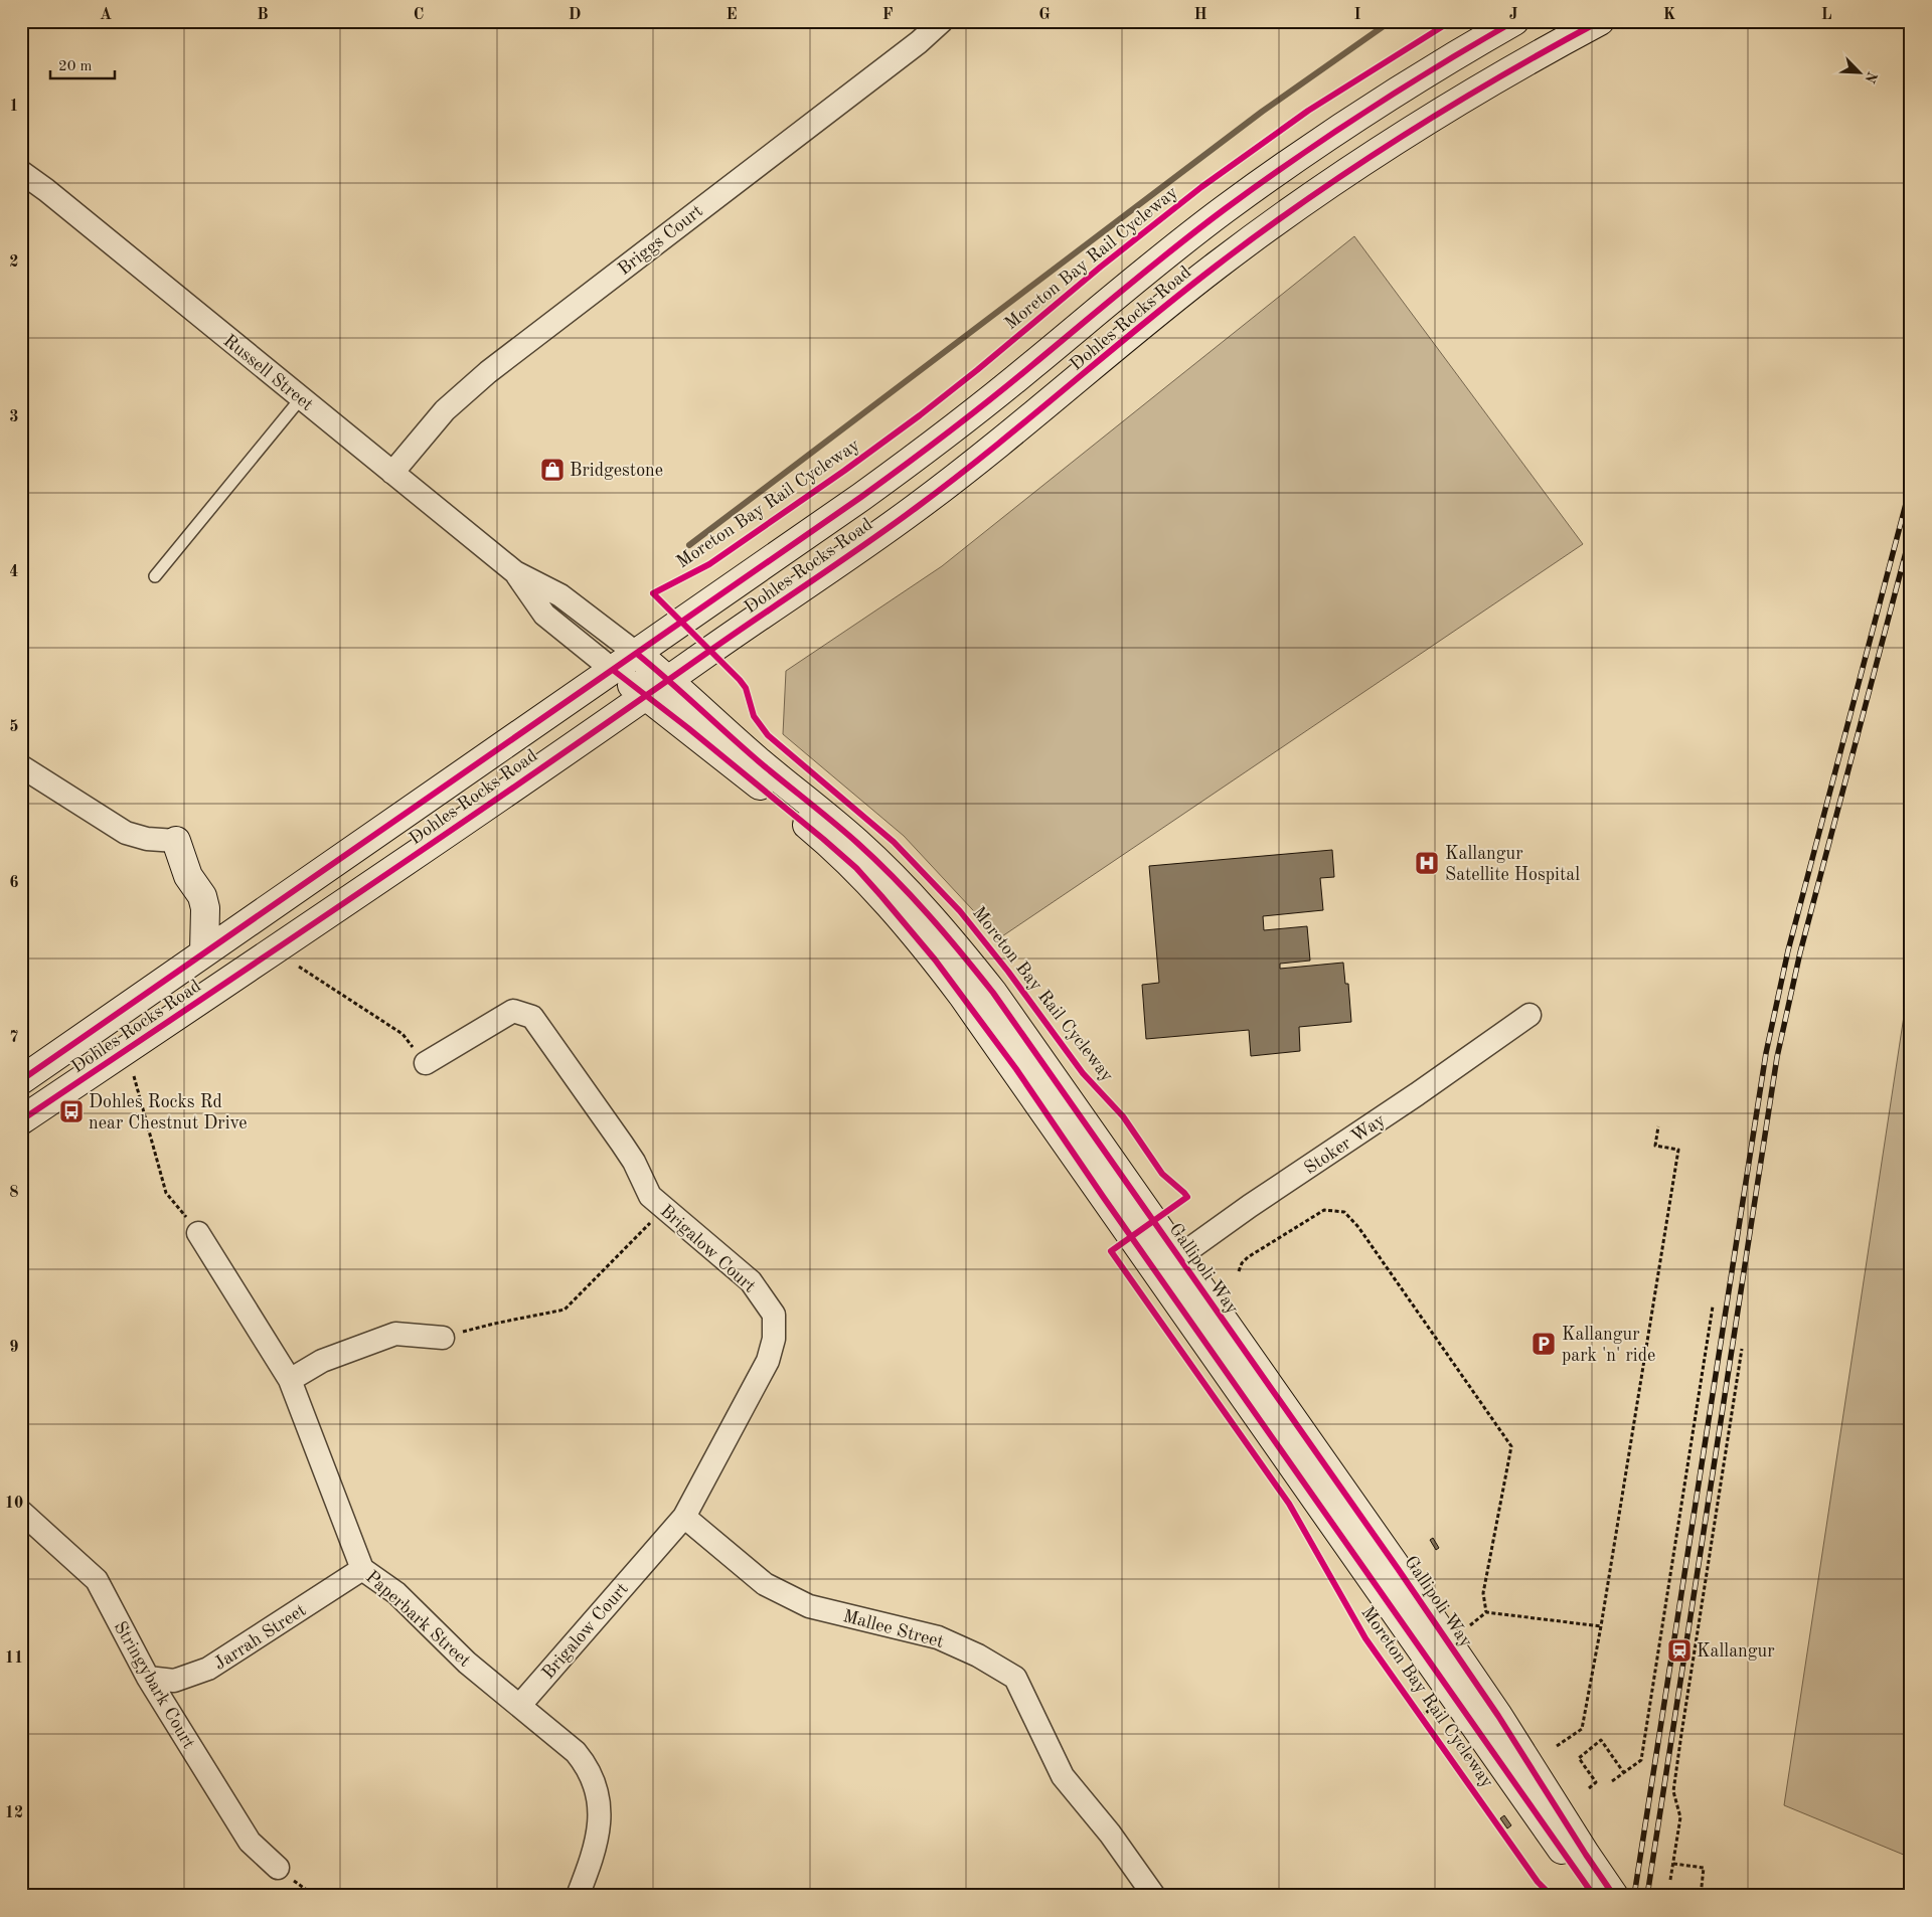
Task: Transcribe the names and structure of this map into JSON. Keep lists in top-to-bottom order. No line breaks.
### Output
{"streets":{"main road":["Dohles Rocks Road","Gallipoli Way"],"street":["Briggs Court","Russell Street","Stoker Way","Brigalow Court","Paperbark Street","Mallee Street","Jarrah Street","Stringybark Court"],"cycle path":["Moreton Bay Rail Cycleway"]},"crossings":[["Briggs Court","Russell Street"],["Dohles Rocks Road","Russell Street"],["Dohles Rocks Road","Gallipoli Way"],["Russell Street","Gallipoli Way"],["Stoker Way","Gallipoli Way"],["Brigalow Court","Paperbark Street"],["Brigalow Court","Mallee Street"],["Paperbark Street","Jarrah Street"],["Jarrah Street","Stringybark Court"]],"places":{"shop":["Bridgestone"],"hospital":["Kallangur Satellite Hospital"],"bus stop":["Dohles Rocks Rd near Chestnut Drive"],"parking":["Kallangur park 'n' ride"],"station":["Kallangur"]},"scale_bar":"20 m","north":"bottom right","grid":{"columns":["A","B","C","D","E","F","G","H","I","J","K","L"],"rows":["1","2","3","4","5","6","7","8","9","10","11","12"]}}
